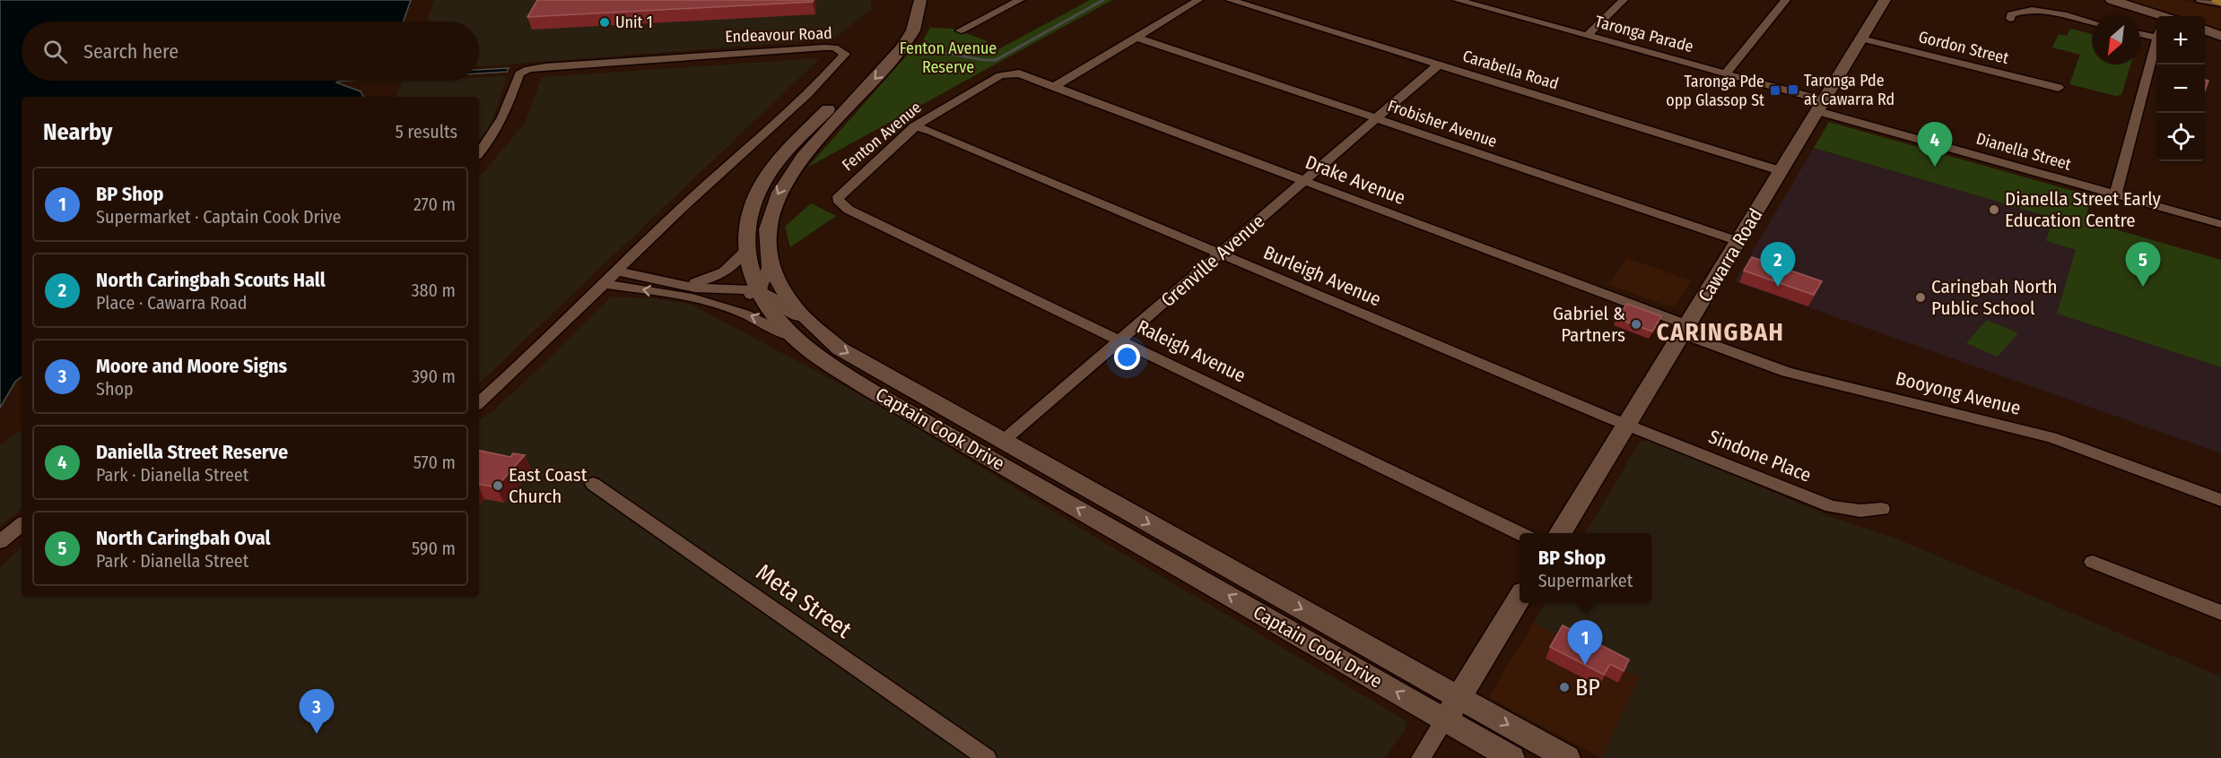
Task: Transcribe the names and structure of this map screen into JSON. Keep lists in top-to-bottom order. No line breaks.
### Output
{"streets":{"main road":["Cawarra Road","Captain Cook Drive"],"street":["Taronga Parade","Endeavour Road","Gordon Street","Carabella Road","Frobisher Avenue","Fenton Avenue","Dianella Street","Drake Avenue","Grenville Avenue","Burleigh Avenue","Raleigh Avenue","Booyong Avenue","Sindone Place","Meta Street"]},"crossings":[["Taronga Parade","Dianella Street"],["Taronga Parade","Cawarra Road"],["Gordon Street","Cawarra Road"],["Carabella Road","Cawarra Road"],["Carabella Road","Grenville Avenue"],["Frobisher Avenue","Cawarra Road"],["Frobisher Avenue","Grenville Avenue"],["Fenton Avenue","Drake Avenue"],["Fenton Avenue","Burleigh Avenue"],["Fenton Avenue","Raleigh Avenue"],["Dianella Street","Cawarra Road"],["Drake Avenue","Cawarra Road"],["Drake Avenue","Grenville Avenue"],["Drake Avenue","Booyong Avenue"],["Cawarra Road","Burleigh Avenue"],["Cawarra Road","Booyong Avenue"],["Cawarra Road","Sindone Place"],["Grenville Avenue","Burleigh Avenue"],["Grenville Avenue","Raleigh Avenue"],["Grenville Avenue","Captain Cook Drive"],["Burleigh Avenue","Sindone Place"]],"districts":["CARINGBAH"],"parks":["Fenton Avenue Reserve"],"places":{"other":["Unit 1","Dianella Street Early Education Centre","Caringbah North Public School","Gabriel & Partners","East Coast Church","BP"],"transit":["Taronga Pde at Cawarra Rd","Taronga Pde opp Glassop St"]},"north":"bottom left","page":{"map_buttons":["+","−"],"search":"Search here","heading":["Nearby","5 results"],"pins":["4","2","5","1","3"],"list":[{"mark":"1","name":"BP Shop","note":"Supermarket · Captain Cook Drive","value":"270 m"},{"mark":"2","name":"North Caringbah Scouts Hall","note":"Place · Cawarra Road","value":"380 m"},{"mark":"3","name":"Moore and Moore Signs","note":"Shop","value":"390 m"},{"mark":"4","name":"Daniella Street Reserve","note":"Park · Dianella Street","value":"570 m"},{"mark":"5","name":"North Caringbah Oval","note":"Park · Dianella Street","value":"590 m"}],"popup":["BP Shop","Supermarket"]}}
